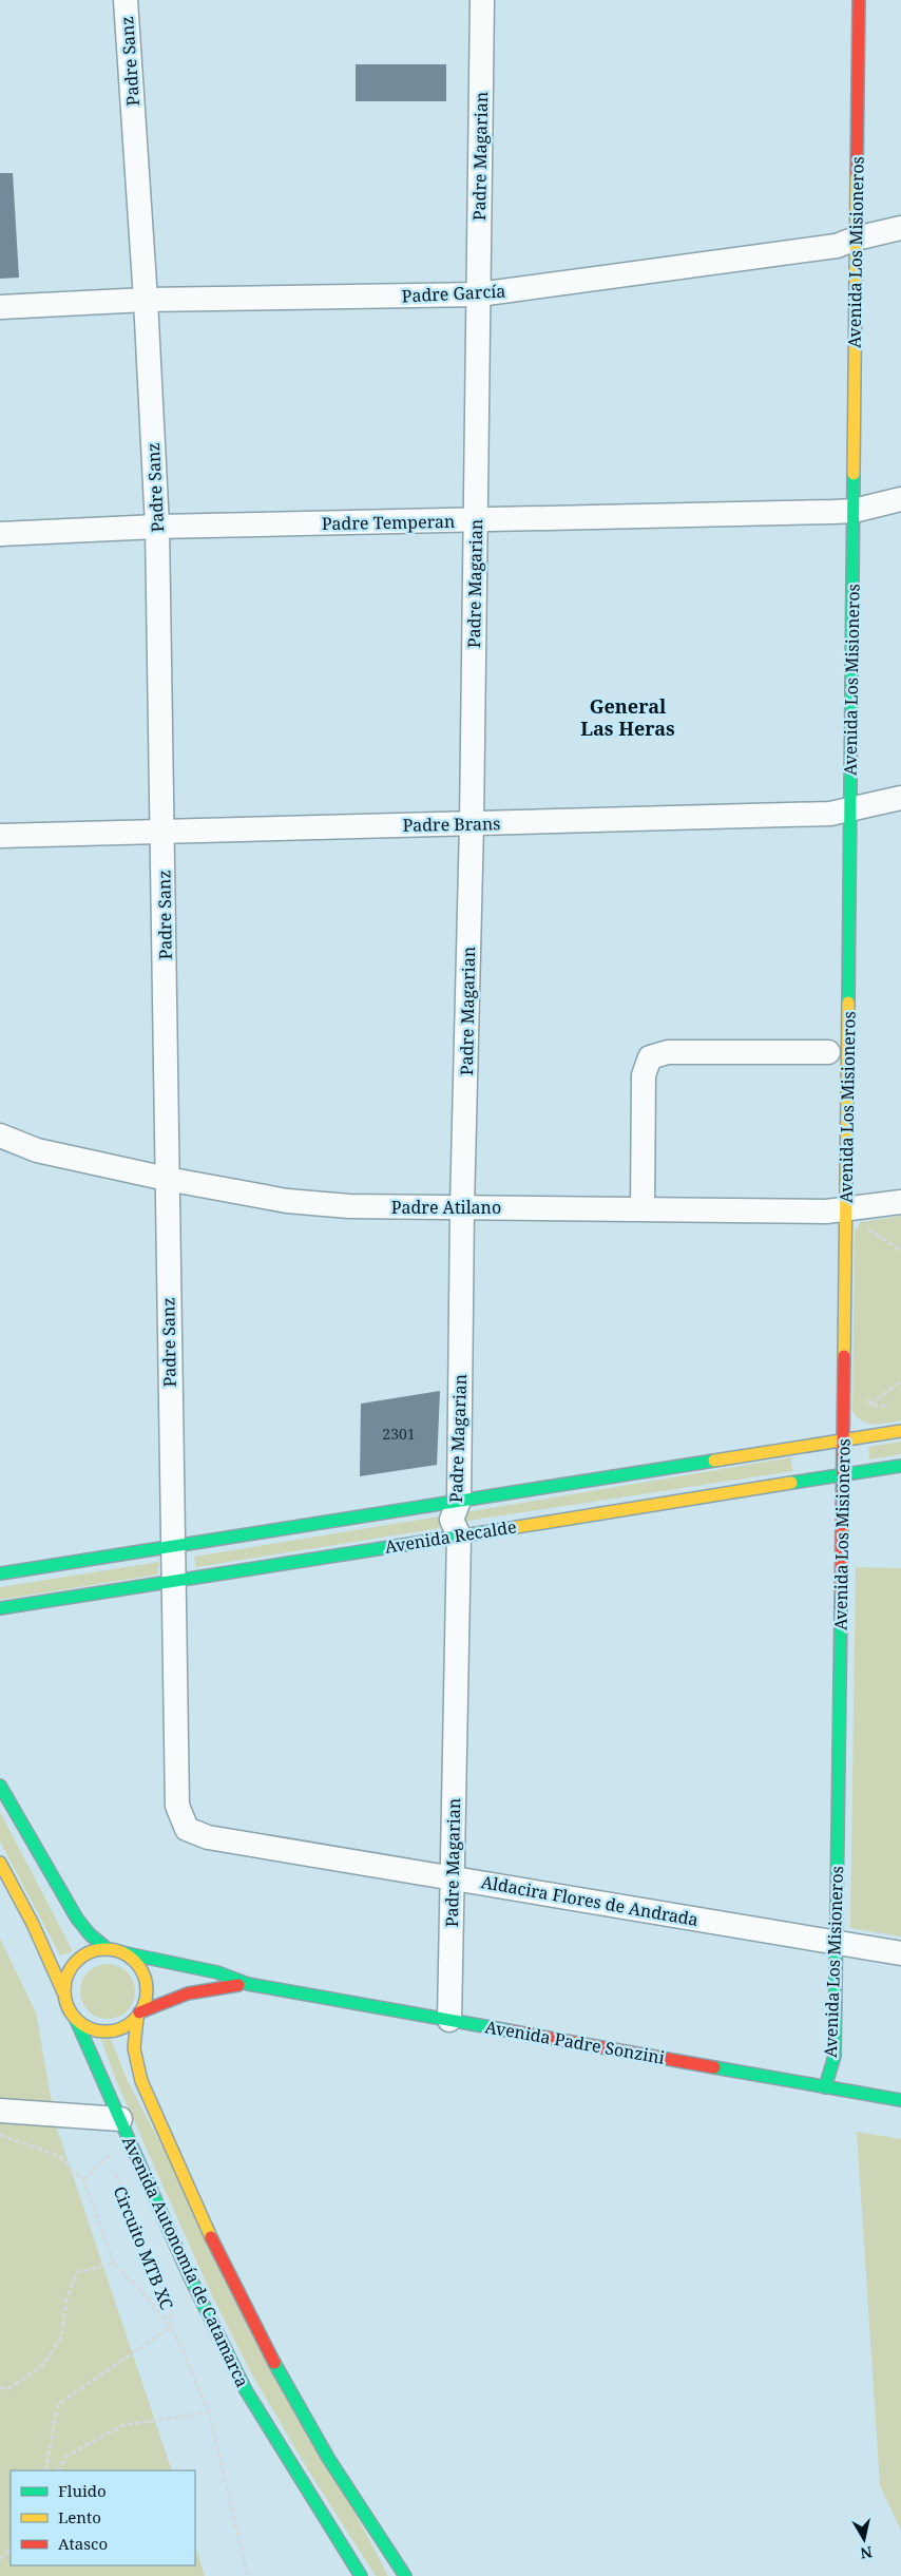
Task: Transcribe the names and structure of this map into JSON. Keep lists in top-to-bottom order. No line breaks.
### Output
{"streets":{"main road":["Avenida Los Misioneros","Avenida Recalde","Avenida Padre Sonzini","Avenida Autonomía de Catamarca"],"street":["Padre Sanz","Padre Magarian","Padre García","Padre Temperan","Padre Brans","Padre Atilano","Aldacira Flores de Andrada"],"path":["Circuito MTB XC"]},"crossings":[["Padre Sanz","Padre García"],["Padre Sanz","Padre Temperan"],["Padre Sanz","Padre Brans"],["Padre Sanz","Padre Atilano"],["Padre Sanz","Avenida Recalde"],["Padre Sanz","Aldacira Flores de Andrada"],["Padre Magarian","Padre García"],["Padre Magarian","Padre Temperan"],["Padre Magarian","Padre Brans"],["Padre Magarian","Padre Atilano"],["Padre Magarian","Avenida Recalde"],["Padre Magarian","Aldacira Flores de Andrada"],["Padre Magarian","Avenida Padre Sonzini"],["Avenida Los Misioneros","Padre García"],["Avenida Los Misioneros","Padre Temperan"],["Avenida Los Misioneros","Padre Brans"],["Avenida Los Misioneros","Padre Atilano"],["Avenida Los Misioneros","Avenida Recalde"],["Avenida Los Misioneros","Aldacira Flores de Andrada"],["Avenida Los Misioneros","Avenida Padre Sonzini"],["Avenida Padre Sonzini","Avenida Autonomía de Catamarca"]],"districts":["General Las Heras"],"house_numbers":["2301"],"legend":["Fluido","Lento","Atasco"],"north":"bottom"}
